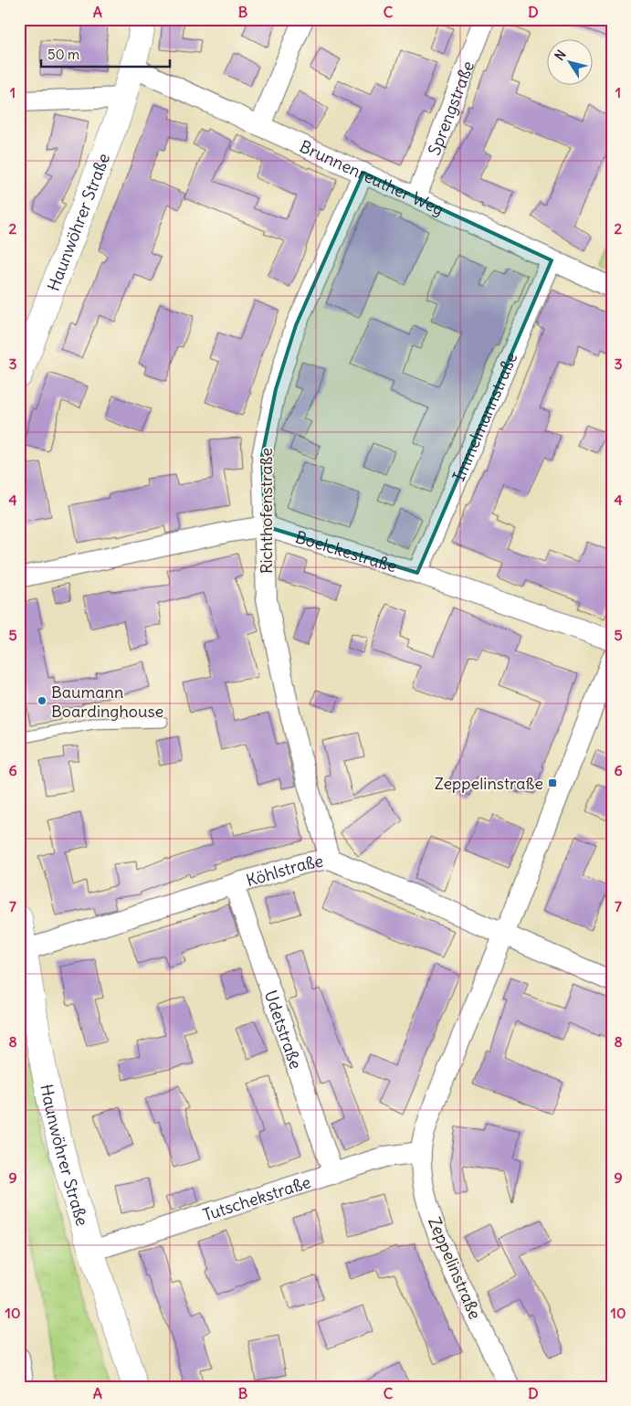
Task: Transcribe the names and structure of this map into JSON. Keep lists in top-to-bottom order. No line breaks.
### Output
{"streets":{"street":["Sprengstraße","Brunnenreuther Weg","Haunwöhrer Straße","Immelmannstraße","Richthofenstraße","Boelckestraße","Köhlstraße","Udetstraße","Tutschekstraße","Zeppelinstraße"]},"crossings":[["Sprengstraße","Brunnenreuther Weg"],["Brunnenreuther Weg","Haunwöhrer Straße"],["Brunnenreuther Weg","Immelmannstraße"],["Brunnenreuther Weg","Richthofenstraße"],["Haunwöhrer Straße","Köhlstraße"],["Haunwöhrer Straße","Tutschekstraße"],["Immelmannstraße","Boelckestraße"],["Richthofenstraße","Boelckestraße"],["Richthofenstraße","Köhlstraße"],["Köhlstraße","Udetstraße"],["Köhlstraße","Zeppelinstraße"],["Udetstraße","Tutschekstraße"],["Tutschekstraße","Zeppelinstraße"]],"places":{"other":["Baumann Boardinghouse"],"transit":["Zeppelinstraße"]},"scale_bar":"50 m","north":"top left","grid":{"columns":["A","B","C","D"],"rows":["1","2","3","4","5","6","7","8","9","10"]}}
